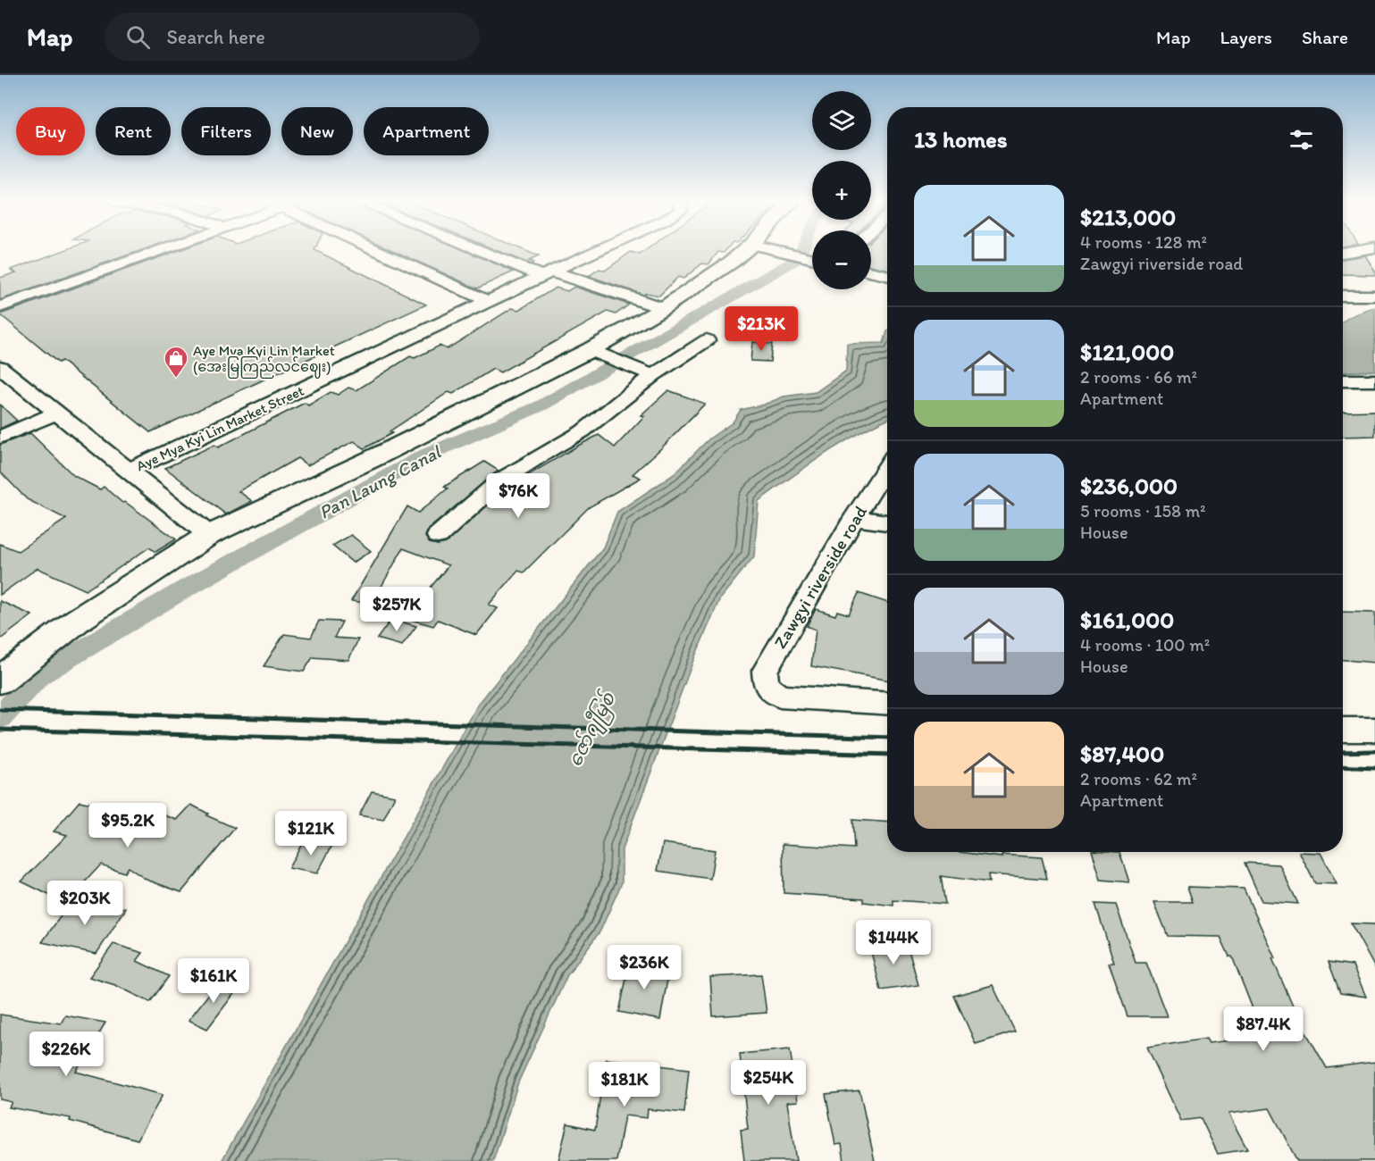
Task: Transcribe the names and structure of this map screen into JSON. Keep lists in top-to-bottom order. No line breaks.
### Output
{"streets":{"street":["Aye Mya Kyi Lin Market Street","Zawgyi riverside road"]},"water":["Pan Laung Canal","ဇော်ဂျီမြစ်"],"places":{"shop":["Aye Mya Kyi Lin Market (အေးမြကြည်လင်ဈေး)"]},"page":{"header":"Map","search":"Search here","nav":["Map","Layers","Share"],"map_buttons":["+","−"],"chip":["Buy","Rent","Filters","New","Apartment"],"heading":"13 homes","list":[{"name":"$213,000","note":"4 rooms · 128 m² · Zawgyi riverside road"},{"name":"$121,000","note":"2 rooms · 66 m² · Apartment"},{"name":"$236,000","note":"5 rooms · 158 m² · House"},{"name":"$161,000","note":"4 rooms · 100 m² · House"},{"name":"$87,400","note":"2 rooms · 62 m² · Apartment"}],"price":["$213K","$76K","$257K","$95.2K","$121K","$203K","$144K","$236K","$161K","$87.4K","$226K","$254K","$181K"]}}
